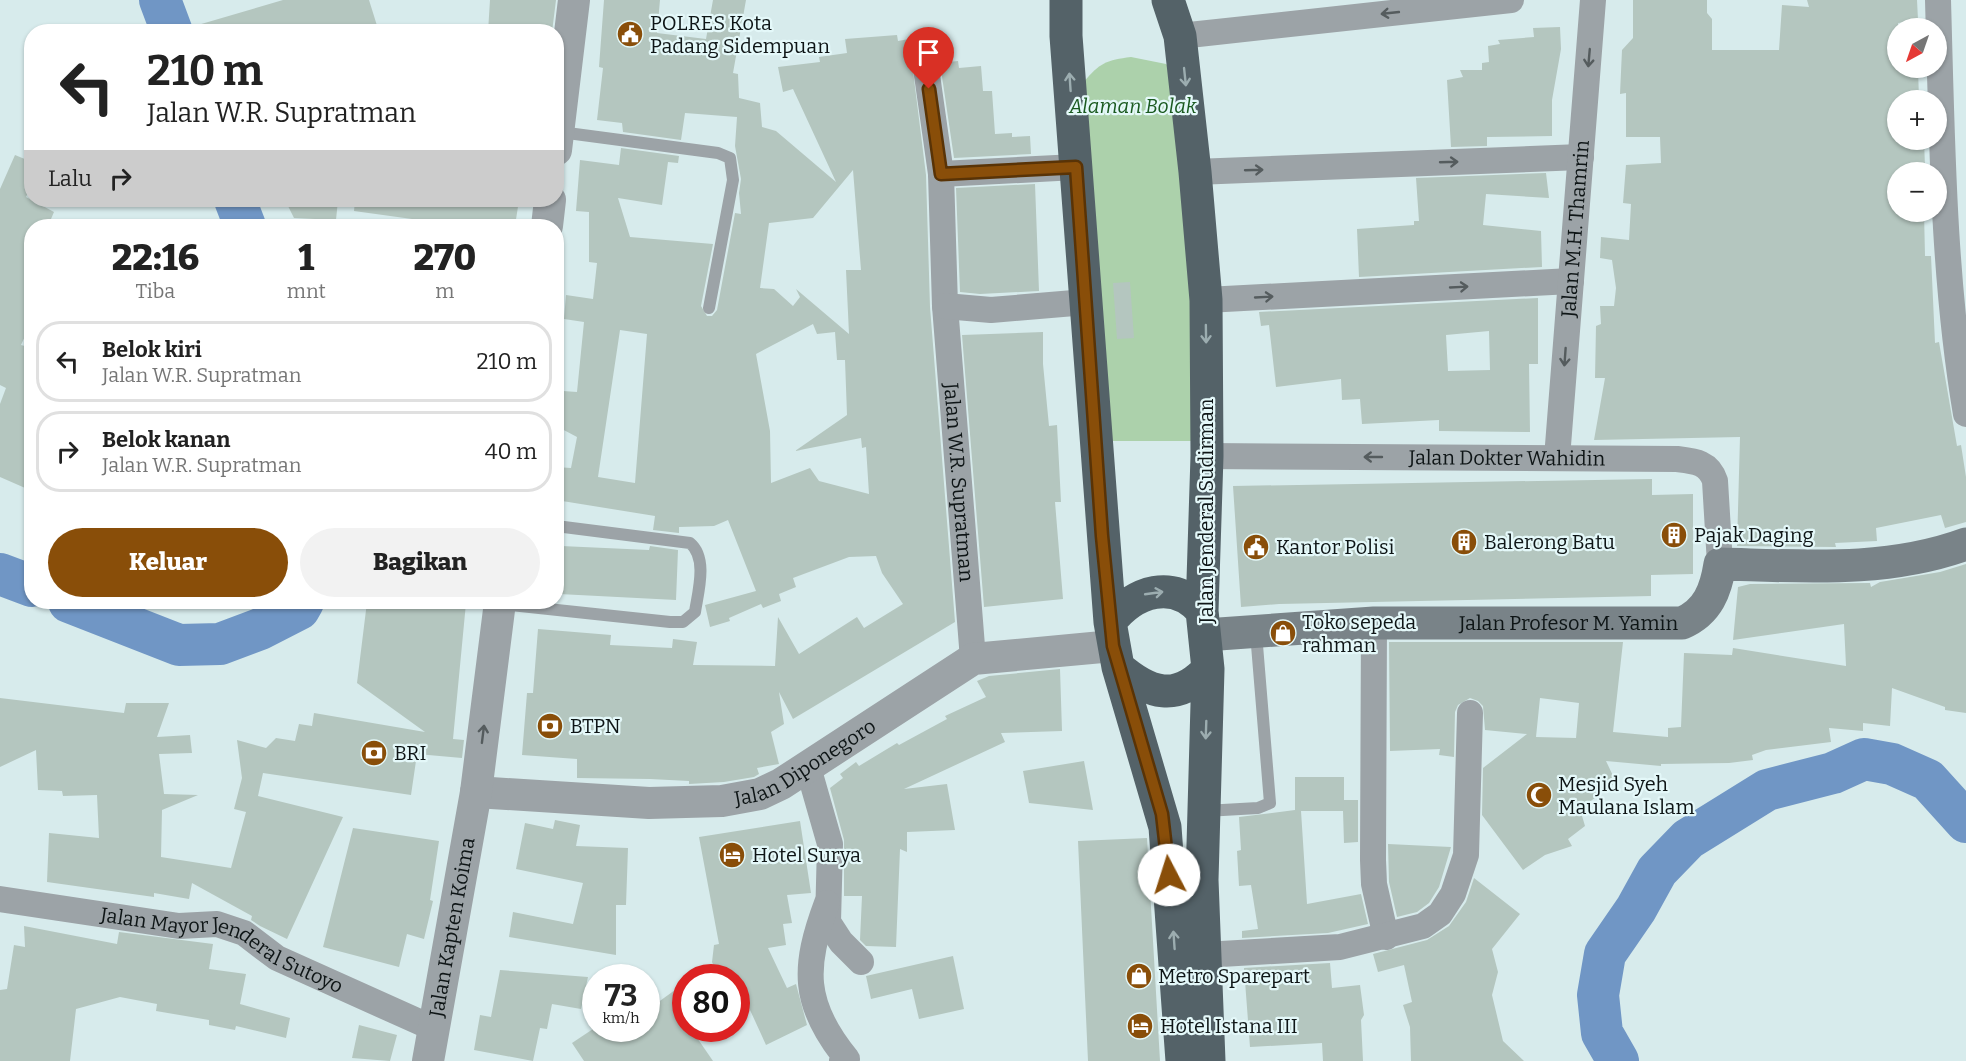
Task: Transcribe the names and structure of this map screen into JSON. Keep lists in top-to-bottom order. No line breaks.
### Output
{"streets":{"highway":["Jalan Jenderal Sudirman"],"main road":["Jalan Profesor M. Yamin"],"street":["Jalan M.H. Thamrin","Jalan Dokter Wahidin","Jalan W.R. Supratman","Jalan Diponegoro","Jalan Kapten Koima","Jalan Mayor Jenderal Sutoyo"]},"crossings":[["Jalan M.H. Thamrin","Jalan Dokter Wahidin"],["Jalan Dokter Wahidin","Jalan Jenderal Sudirman"],["Jalan Dokter Wahidin","Jalan Profesor M. Yamin"],["Jalan W.R. Supratman","Jalan Diponegoro"],["Jalan Jenderal Sudirman","Jalan Profesor M. Yamin"],["Jalan Jenderal Sudirman","Jalan Diponegoro"],["Jalan Profesor M. Yamin","Jalan Diponegoro"],["Jalan Diponegoro","Jalan Kapten Koima"],["Jalan Kapten Koima","Jalan Mayor Jenderal Sutoyo"]],"one_way":["Jalan M.H. Thamrin","Jalan Kapten Koima"],"parks":["Alaman Bolak"],"places":{"public building":["POLRES Kota Padang Sidempuan","Kantor Polisi"],"building":["Pajak Daging","Balerong Batu"],"shop":["Toko sepeda rahman","Metro Sparepart"],"bank":["BTPN","BRI"],"mosque":["Mesjid Syeh Maulana Islam"],"hotel":["Hotel Surya","Hotel Istana III"]},"north":"bottom left","page":{"map_buttons":["+","−"],"turn":["210 m","Jalan W.R. Supratman"],"then":"Lalu","eta":["22:16","Tiba","1","mnt","270","m"],"list":[{"name":"Belok kiri","note":"Jalan W.R. Supratman","value":"210 m"},{"name":"Belok kanan","note":"Jalan W.R. Supratman","value":"40 m"}],"buttons":["Keluar","Bagikan"],"speed":"73 km/h","limit":"80"}}
